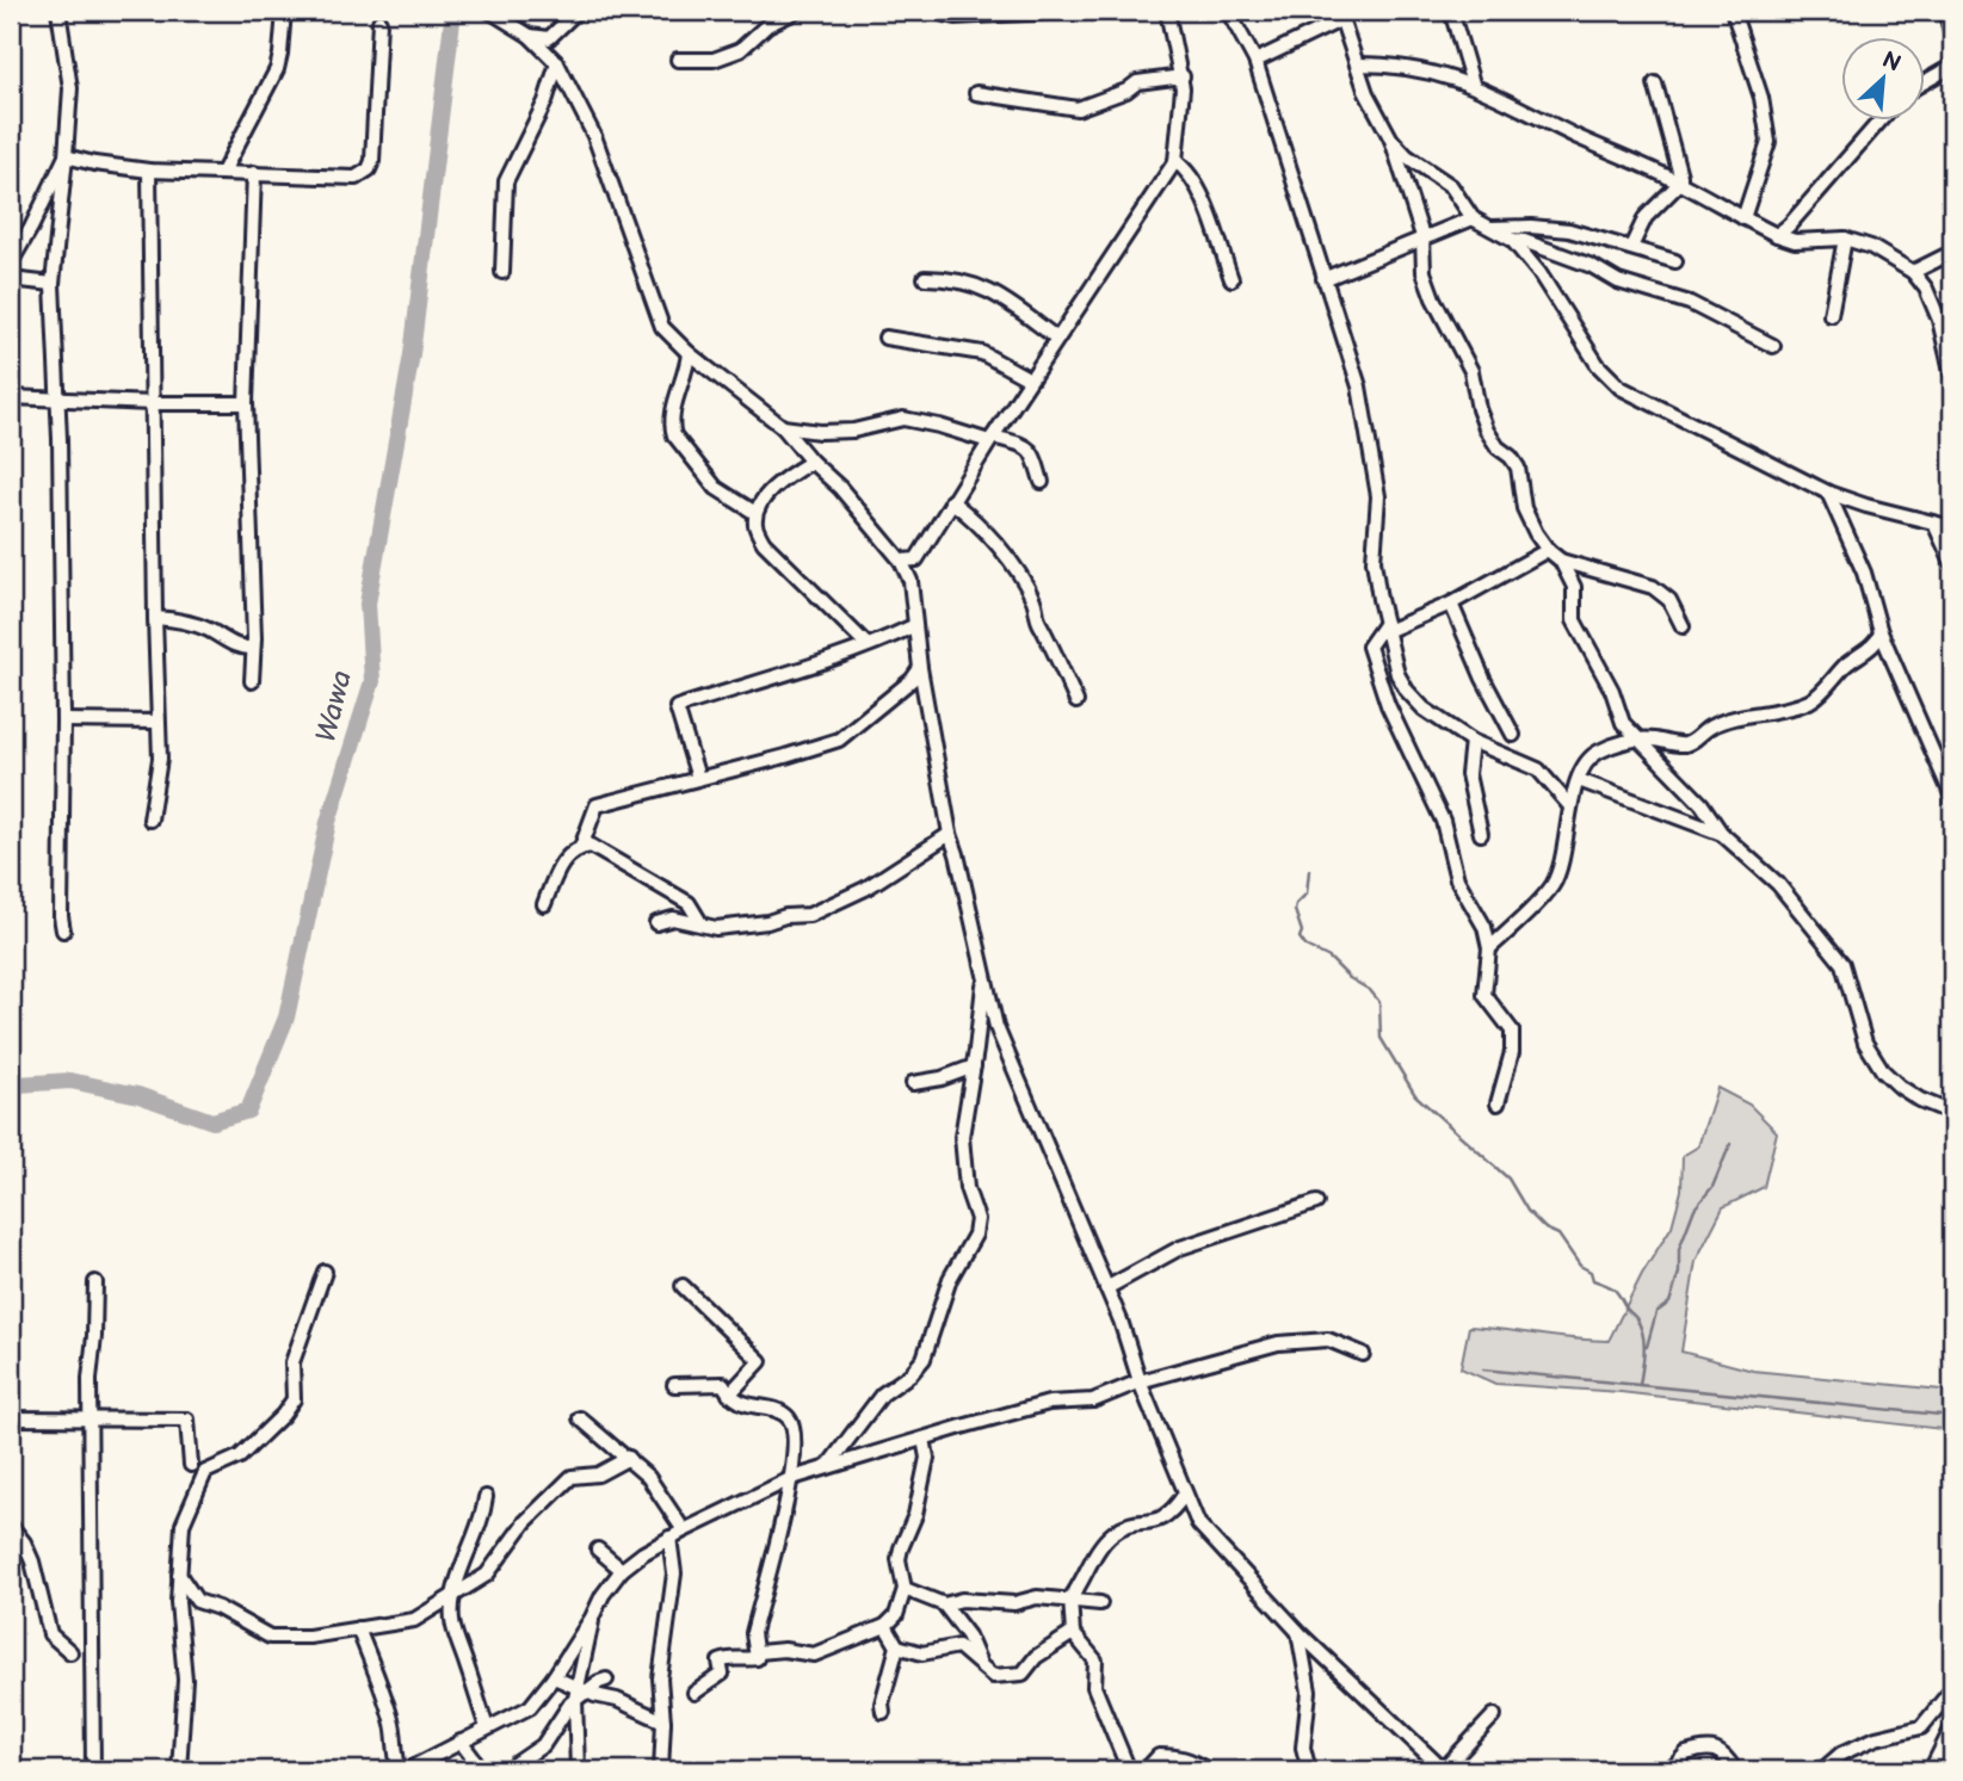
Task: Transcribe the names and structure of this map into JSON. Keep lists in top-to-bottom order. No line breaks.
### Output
{"water":["Wawa"],"north":"top right"}
